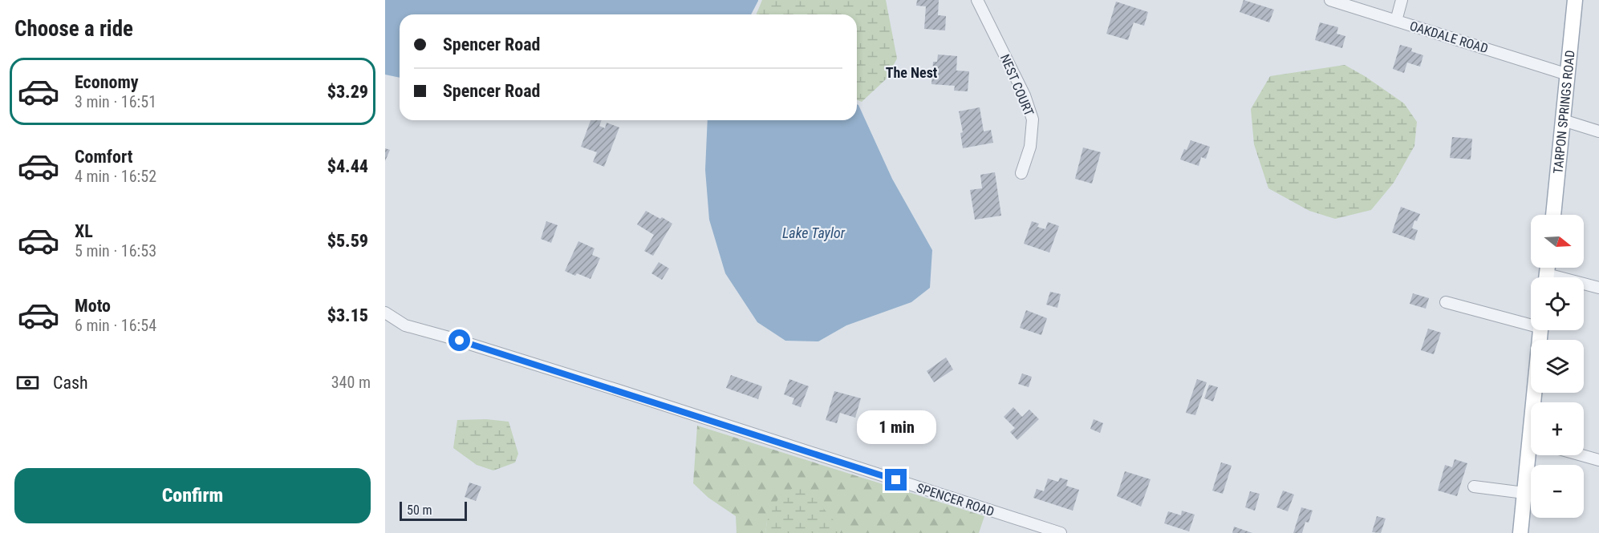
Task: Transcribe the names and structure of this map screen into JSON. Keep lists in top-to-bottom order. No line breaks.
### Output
{"streets":{"main road":["TARPON SPRINGS ROAD"],"street":["OAKDALE ROAD","NEST COURT","SPENCER ROAD"]},"crossings":[["OAKDALE ROAD","TARPON SPRINGS ROAD"]],"districts":["The Nest"],"water":["Lake Taylor"],"scale_bar":"50 m","north":"right","page":{"heading":"Choose a ride","banner":["Spencer Road","Spencer Road"],"list":[{"name":"Economy","note":"3 min · 16:51","value":"$3.29"},{"name":"Comfort","note":"4 min · 16:52","value":"$4.44"},{"name":"XL","note":"5 min · 16:53","value":"$5.59"},{"name":"Moto","note":"6 min · 16:54","value":"$3.15"}],"map_buttons":["+","−"],"pay":["Cash","340 m"],"bubble":"1 min","buttons":"Confirm","scale":"50 m"}}
